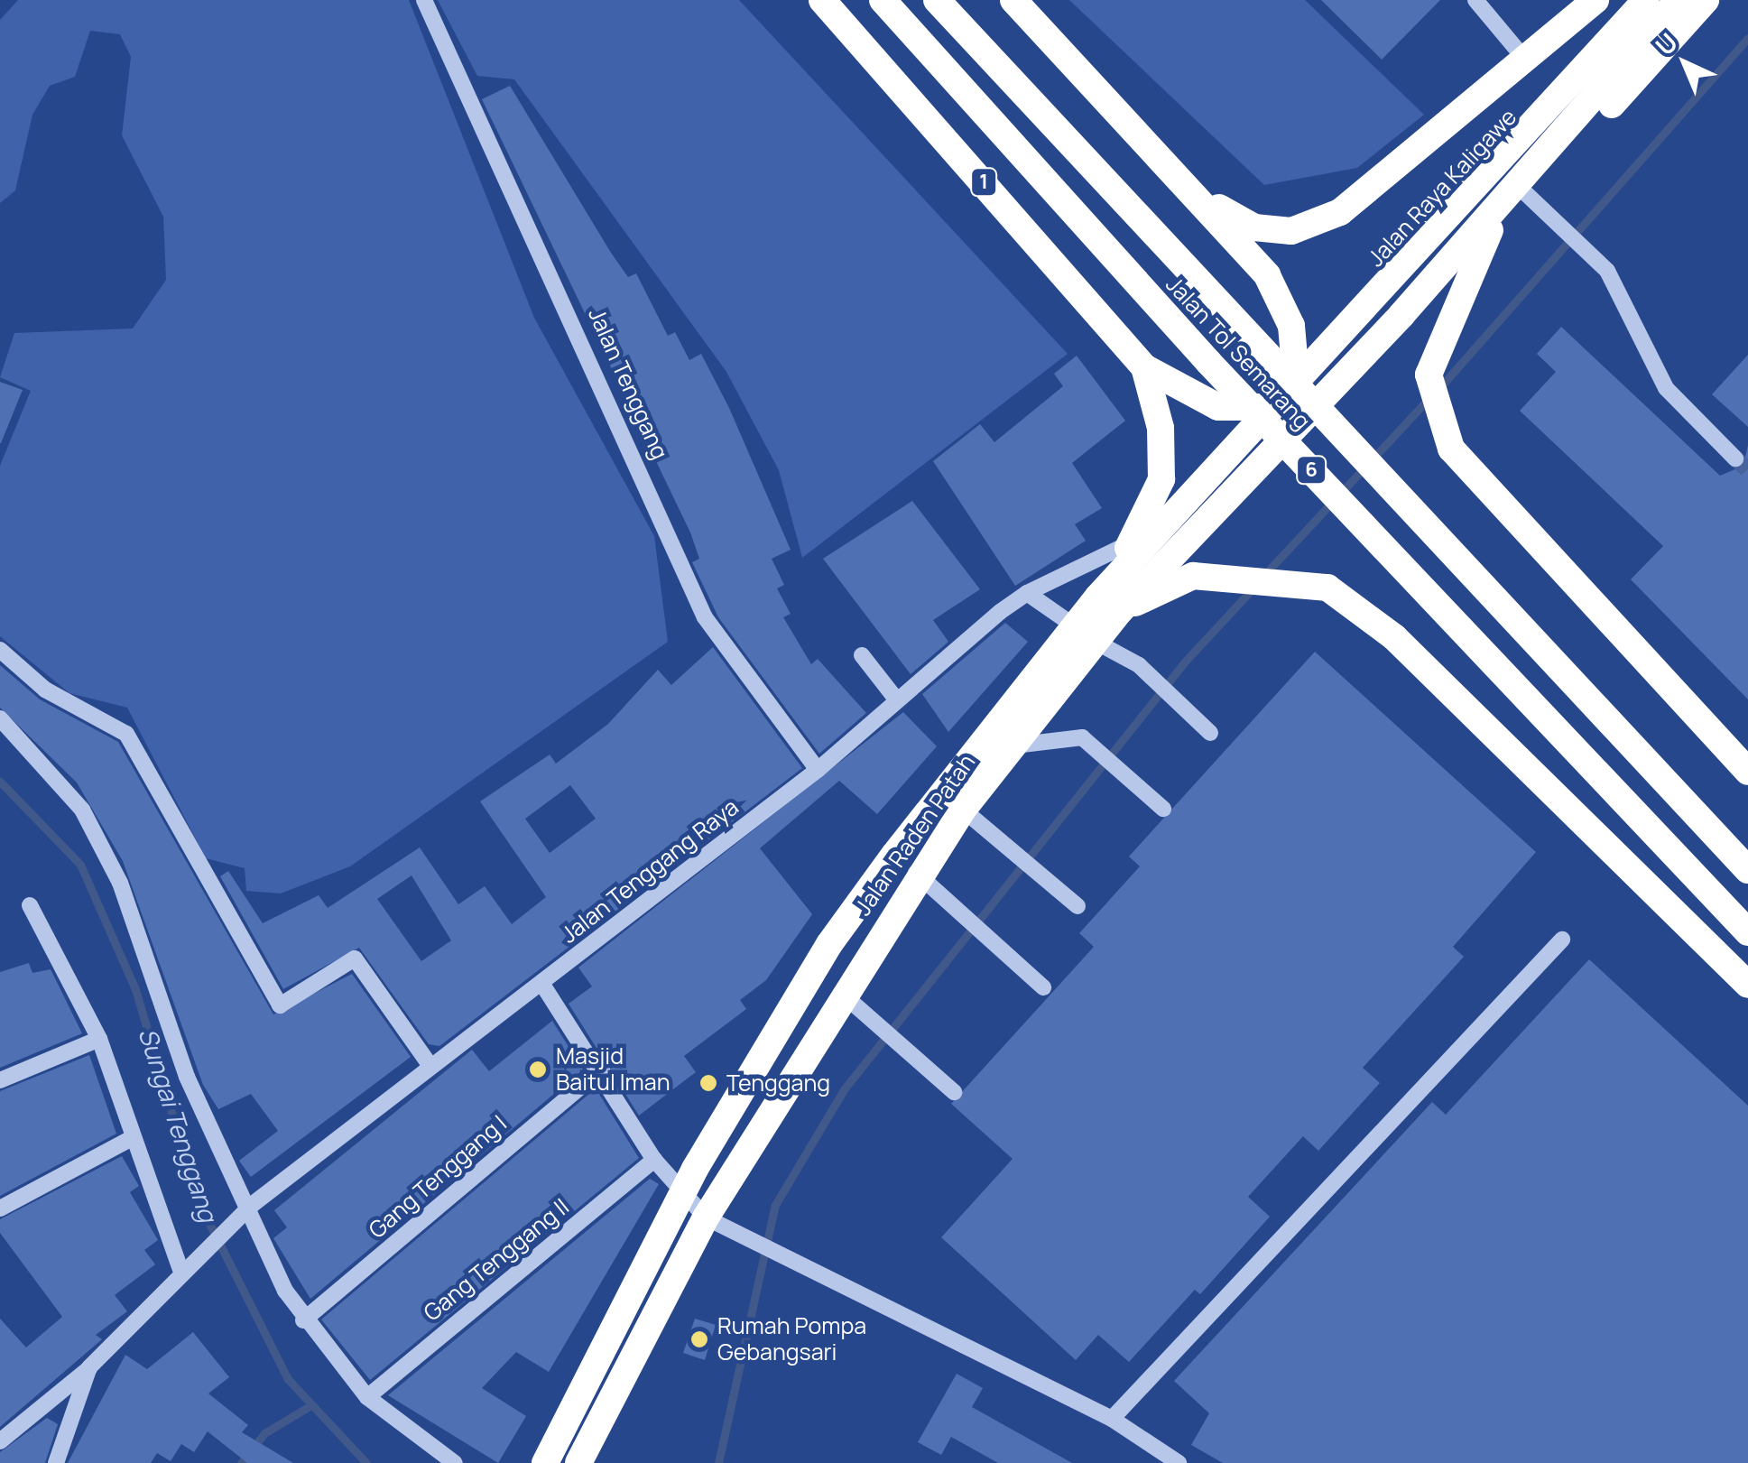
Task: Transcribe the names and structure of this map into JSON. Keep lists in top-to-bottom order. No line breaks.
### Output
{"streets":{"highway":["1","Jalan Raya Kaligawe","Jalan Tol Semarang","6","Jalan Raden Patah"],"street":["Jalan Tenggang","Jalan Tenggang Raya","Gang Tenggang I","Gang Tenggang II"]},"crossings":[["1","Jalan Raya Kaligawe"],["1","Jalan Raden Patah"],["Jalan Raya Kaligawe","Jalan Raden Patah"],["Jalan Tenggang","Jalan Tenggang Raya"]],"water":["Sungai Tenggang"],"places":["Masjid Baitul Iman","Tenggang","Rumah Pompa Gebangsari"],"north":"top left"}
